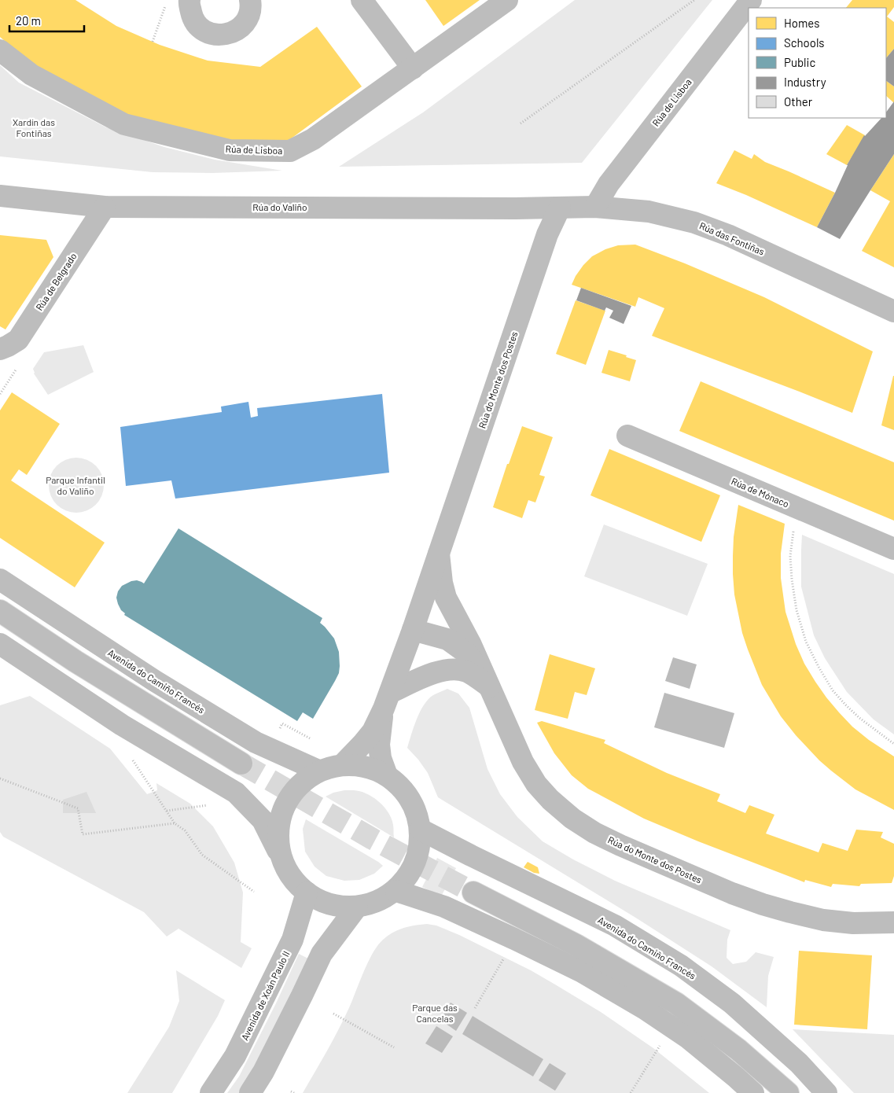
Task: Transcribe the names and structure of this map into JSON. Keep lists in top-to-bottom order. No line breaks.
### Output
{"streets":{"street":["Rúa de Lisboa","Rúa do Valiño","Rúa das Fontiñas","Rúa de Belgrado","Rúa do Monte dos Postes","Rúa de Mónaco","Avenida do Camiño Francés","Avenida de Xoán Paulo II"]},"crossings":[["Rúa de Lisboa","Rúa das Fontiñas"],["Rúa do Valiño","Rúa das Fontiñas"],["Rúa do Valiño","Rúa de Belgrado"],["Rúa do Valiño","Rúa do Monte dos Postes"],["Rúa das Fontiñas","Rúa do Monte dos Postes"]],"parks":["Xardín das Fontiñas","Parque Infantil do Valiño","Parque das Cancelas"],"legend":["Homes","Schools","Public","Industry","Other"],"scale_bar":"20 m"}
